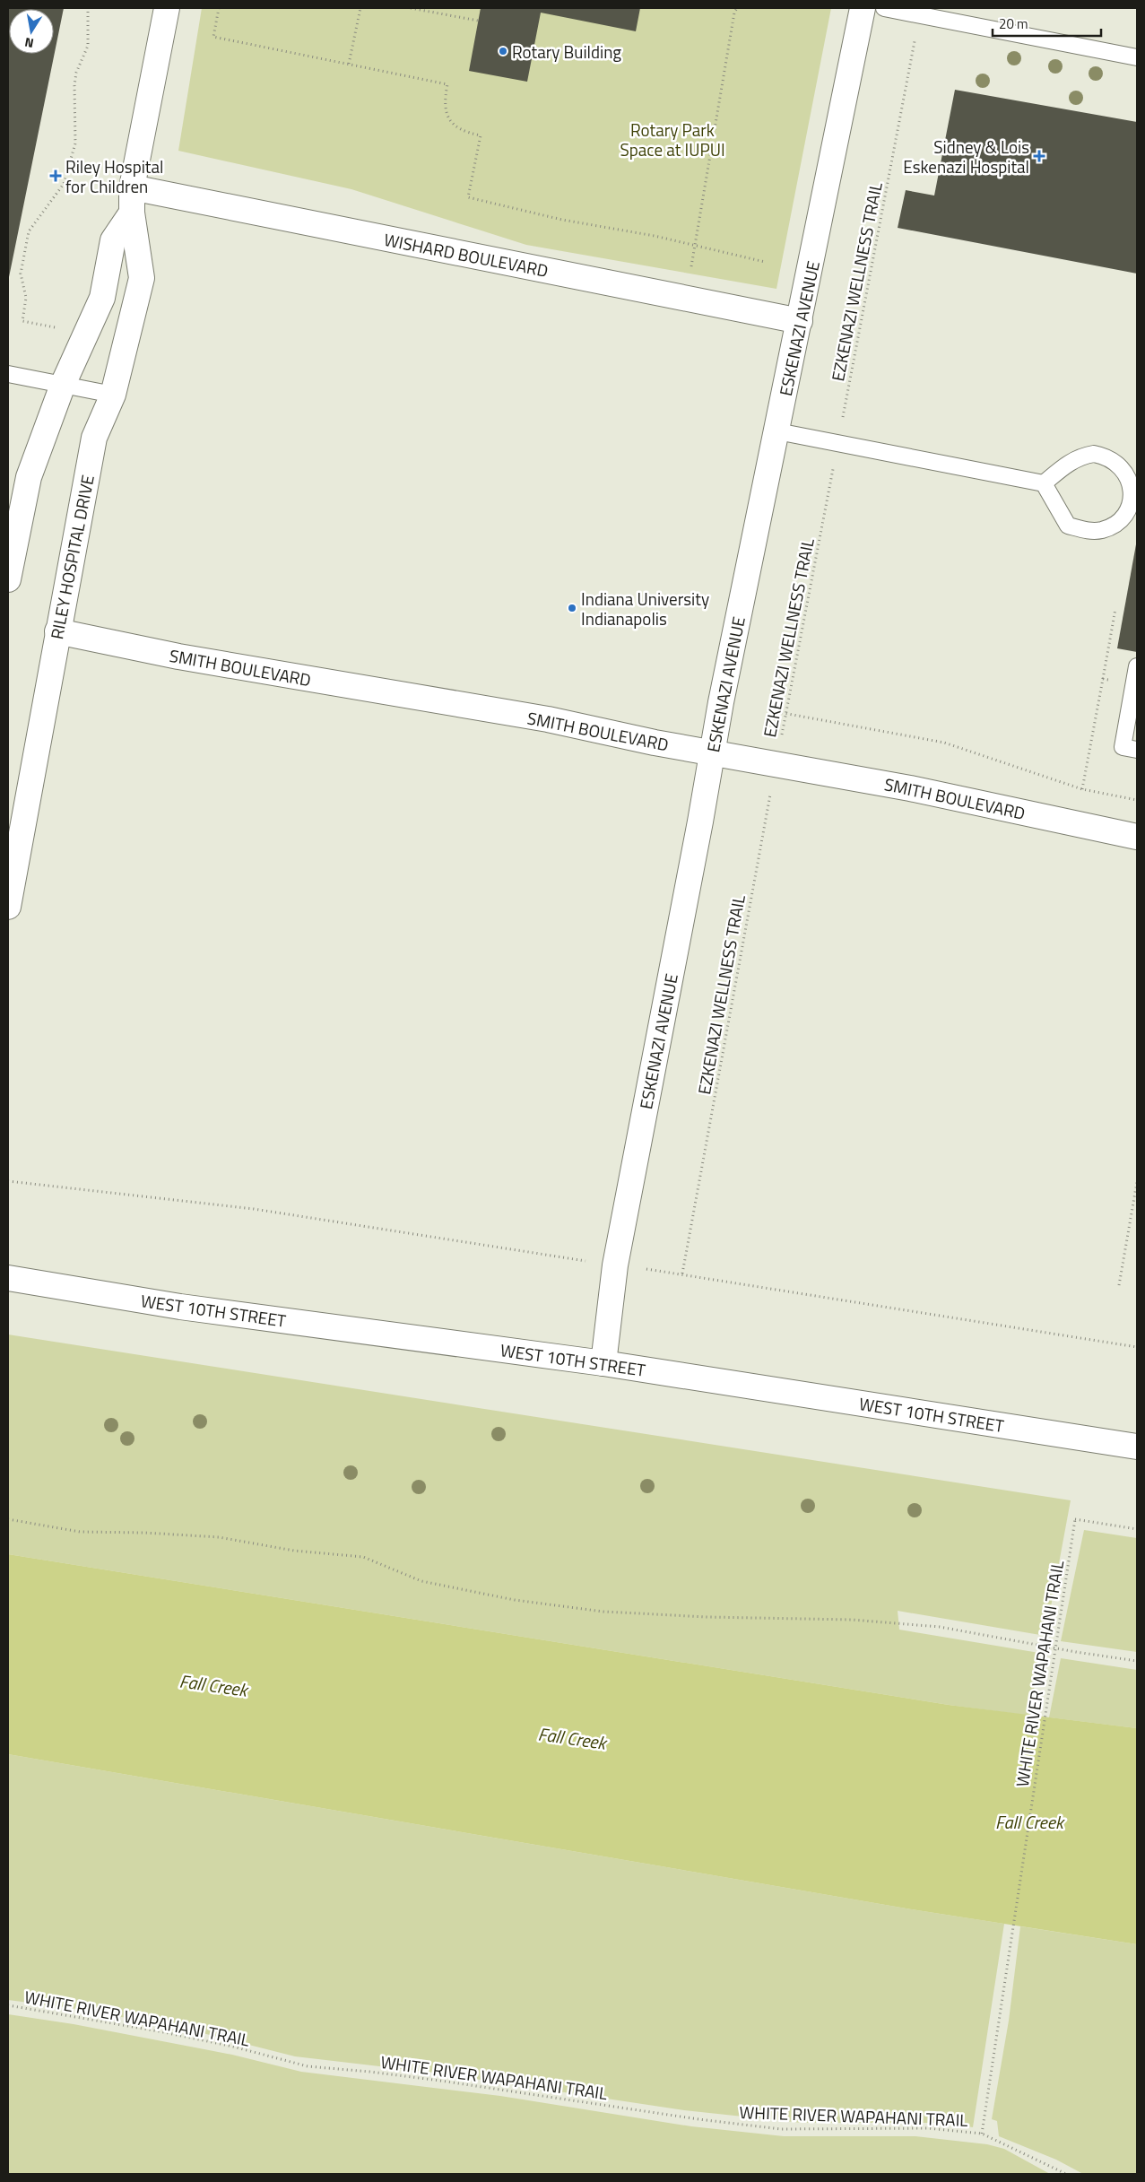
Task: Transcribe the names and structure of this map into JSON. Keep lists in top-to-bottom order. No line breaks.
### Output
{"streets":{"street":["WISHARD BOULEVARD","ESKENAZI AVENUE","RILEY HOSPITAL DRIVE","SMITH BOULEVARD","WEST 10TH STREET"],"path":["EZKENAZI WELLNESS TRAIL","WHITE RIVER WAPAHANI TRAIL"]},"crossings":[["WISHARD BOULEVARD","ESKENAZI AVENUE"],["WISHARD BOULEVARD","RILEY HOSPITAL DRIVE"],["EZKENAZI WELLNESS TRAIL","SMITH BOULEVARD"],["ESKENAZI AVENUE","SMITH BOULEVARD"],["ESKENAZI AVENUE","WEST 10TH STREET"],["RILEY HOSPITAL DRIVE","SMITH BOULEVARD"]],"water":["Fall Creek"],"parks":["Rotary Park Space at IUPUI"],"places":{"other":["Rotary Building","Indiana University Indianapolis"],"health":["Sidney & Lois Eskenazi Hospital","Riley Hospital for Children"]},"scale_bar":"20 m","north":"bottom"}
